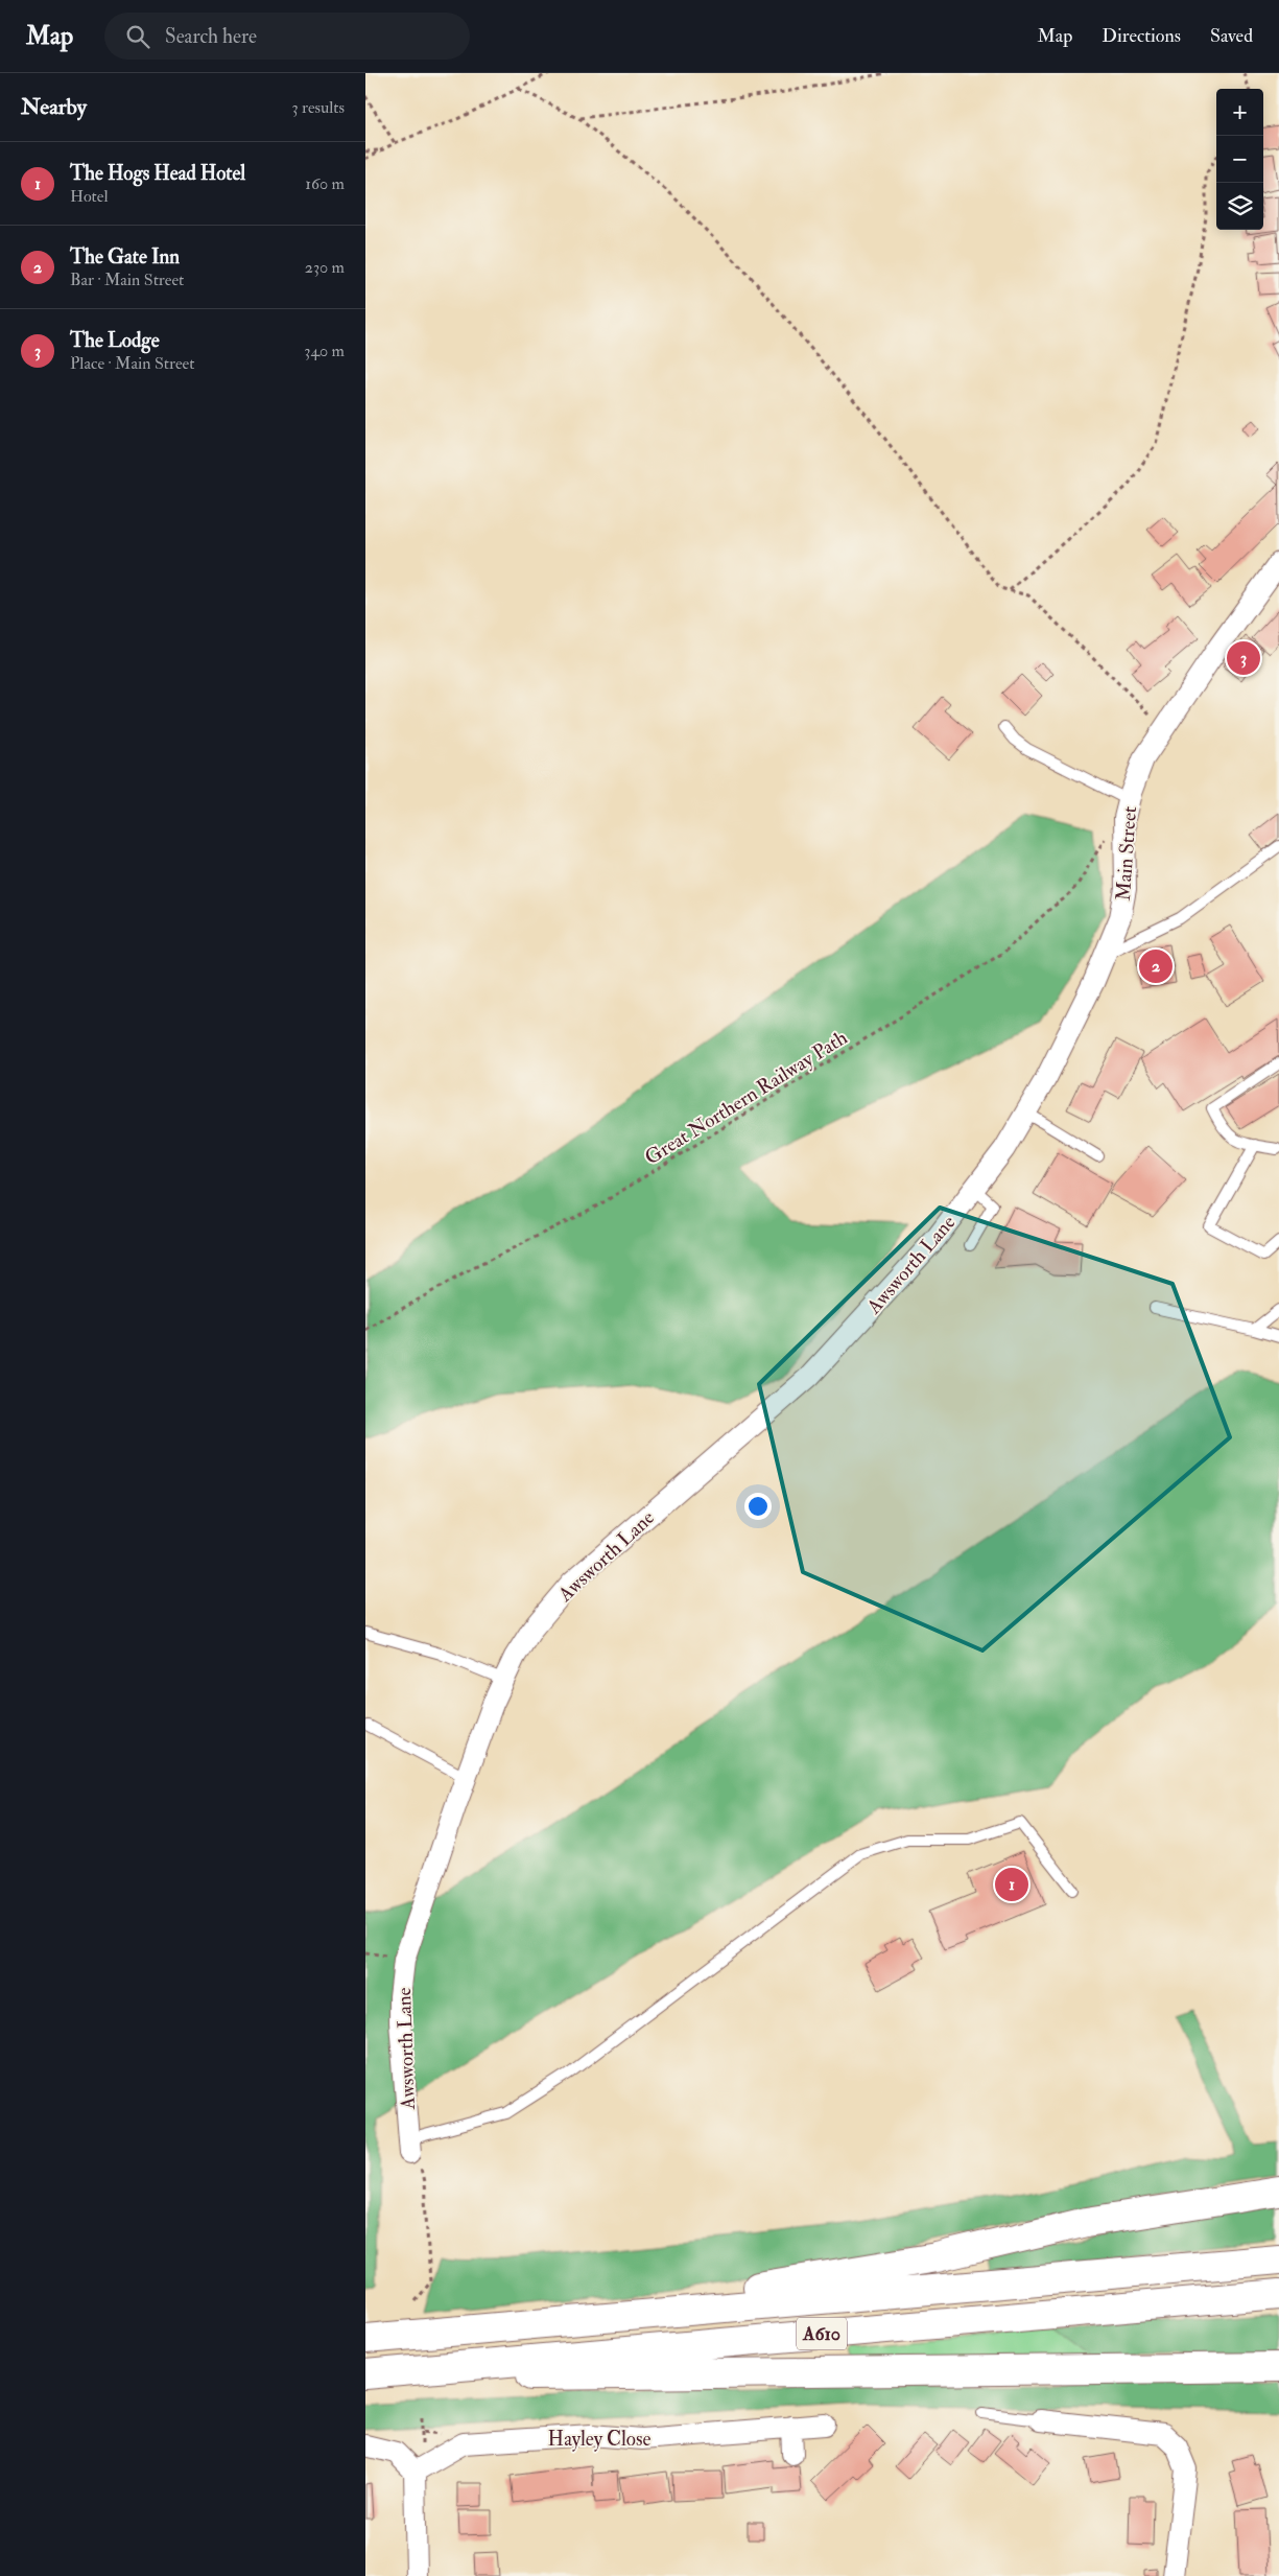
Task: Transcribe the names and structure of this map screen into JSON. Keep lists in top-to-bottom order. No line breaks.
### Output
{"streets":{"highway":["A610"],"street":["Main Street","Awsworth Lane","Hayley Close"],"path":["Great Northern Railway Path"]},"crossings":[["Main Street","Awsworth Lane"]],"page":{"header":"Map","search":"Search here","nav":["Map","Directions","Saved"],"heading":["Nearby","3 results"],"map_buttons":["+","−"],"list":[{"mark":"1","name":"The Hogs Head Hotel","note":"Hotel","value":"160 m"},{"mark":"2","name":"The Gate Inn","note":"Bar · Main Street","value":"230 m"},{"mark":"3","name":"The Lodge","note":"Place · Main Street","value":"340 m"}],"pins":["3","2","1"]}}
